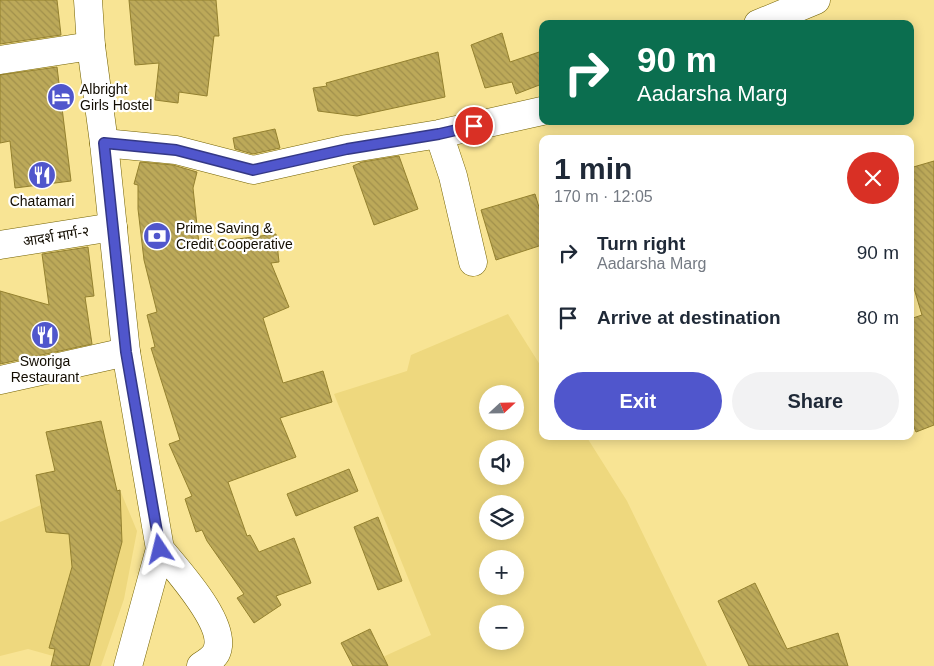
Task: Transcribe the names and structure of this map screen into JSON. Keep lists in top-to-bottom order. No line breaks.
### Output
{"streets":{"street":["आदर्श मार्ग-२"]},"places":{"hotel":["Albright Girls Hostel"],"restaurant":["Chatamari","Sworiga Restaurant"],"bank":["Prime Saving & Credit Cooperative"]},"north":"right","page":{"turn":["90 m","Aadarsha Marg"],"heading":["1 min","170 m · 12:05"],"list":[{"name":"Turn right","note":"Aadarsha Marg","value":"90 m"},{"name":"Arrive at destination","value":"80 m"}],"buttons":["Exit","Share"],"map_buttons":["+","−"]}}
